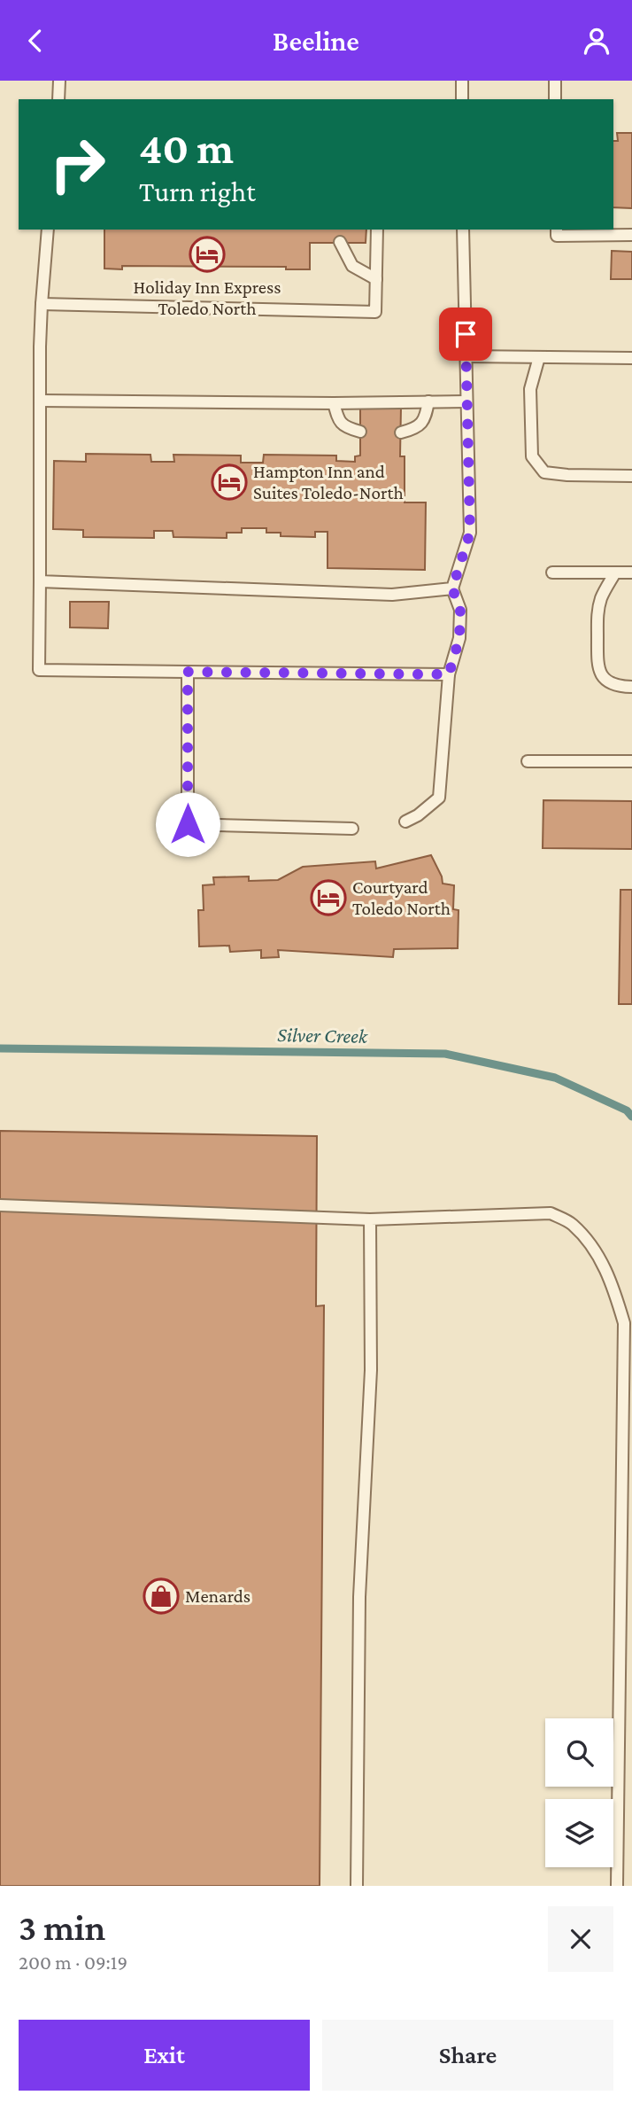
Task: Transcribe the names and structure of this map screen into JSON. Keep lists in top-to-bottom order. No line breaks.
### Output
{"water":["Silver Creek"],"places":{"hotel":["Holiday Inn Express Toledo North","Hampton Inn and Suites Toledo-North","Courtyard Toledo North"],"shop":["Menards"]},"page":{"header":"Beeline","turn":["40 m","Turn right"],"heading":["3 min","200 m · 09:19"],"buttons":["Exit","Share"]}}
